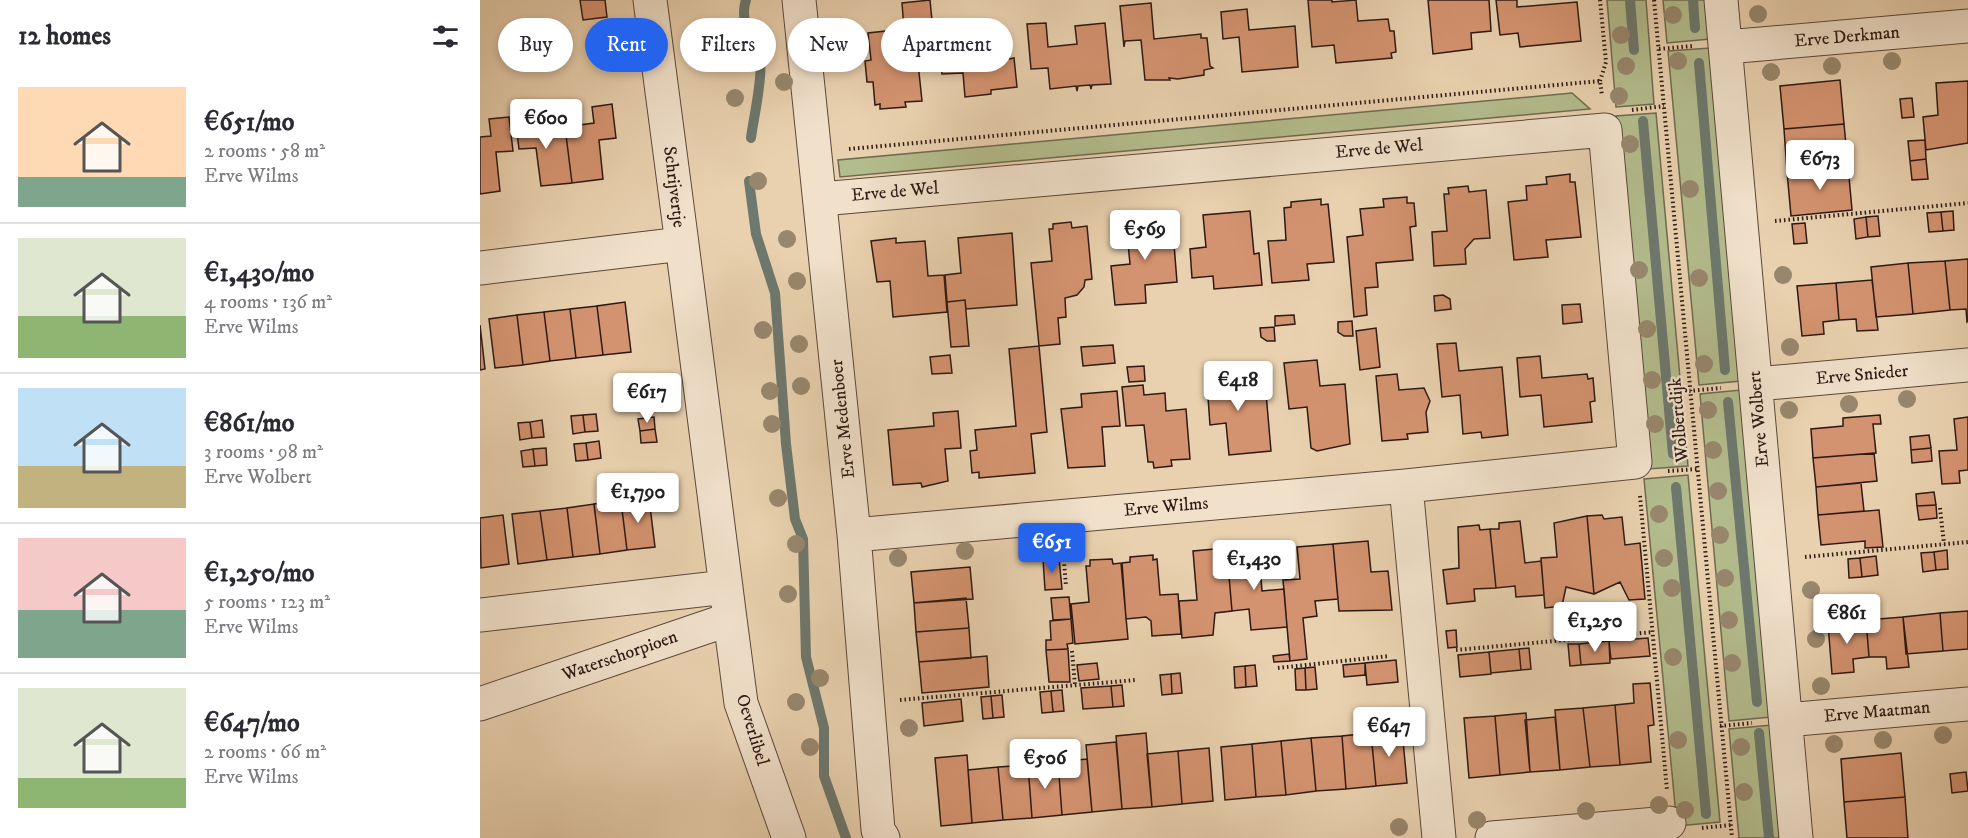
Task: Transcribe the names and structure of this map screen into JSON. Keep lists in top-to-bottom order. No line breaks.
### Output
{"streets":{"street":["Erve Derkman","Erve de Wel","Schrijvertje","Erve Snieder","Erve Medenboer","Erve Wolbert","Erve Wilms","Waterschorpioen","Erve Maatman","Oeverlibel"],"path":["Wolbertdijk"]},"crossings":[["Erve Derkman","Erve Wolbert"],["Erve de Wel","Erve Medenboer"],["Erve Snieder","Erve Wolbert"],["Erve Medenboer","Erve Wilms"],["Erve Wolbert","Erve Maatman"],["Waterschorpioen","Oeverlibel"]],"page":{"heading":"12 homes","chip":["Buy","Rent","Filters","New","Apartment"],"list":[{"name":"€651/mo","note":"2 rooms · 58 m² · Erve Wilms"},{"name":"€1,430/mo","note":"4 rooms · 136 m² · Erve Wilms"},{"name":"€861/mo","note":"3 rooms · 98 m² · Erve Wolbert"},{"name":"€1,250/mo","note":"5 rooms · 123 m² · Erve Wilms"},{"name":"€647/mo","note":"2 rooms · 66 m² · Erve Wilms"}],"price":["€600","€673","€569","€418","€617","€1,790","€651","€1,430","€861","€1,250","€647","€506"]}}
